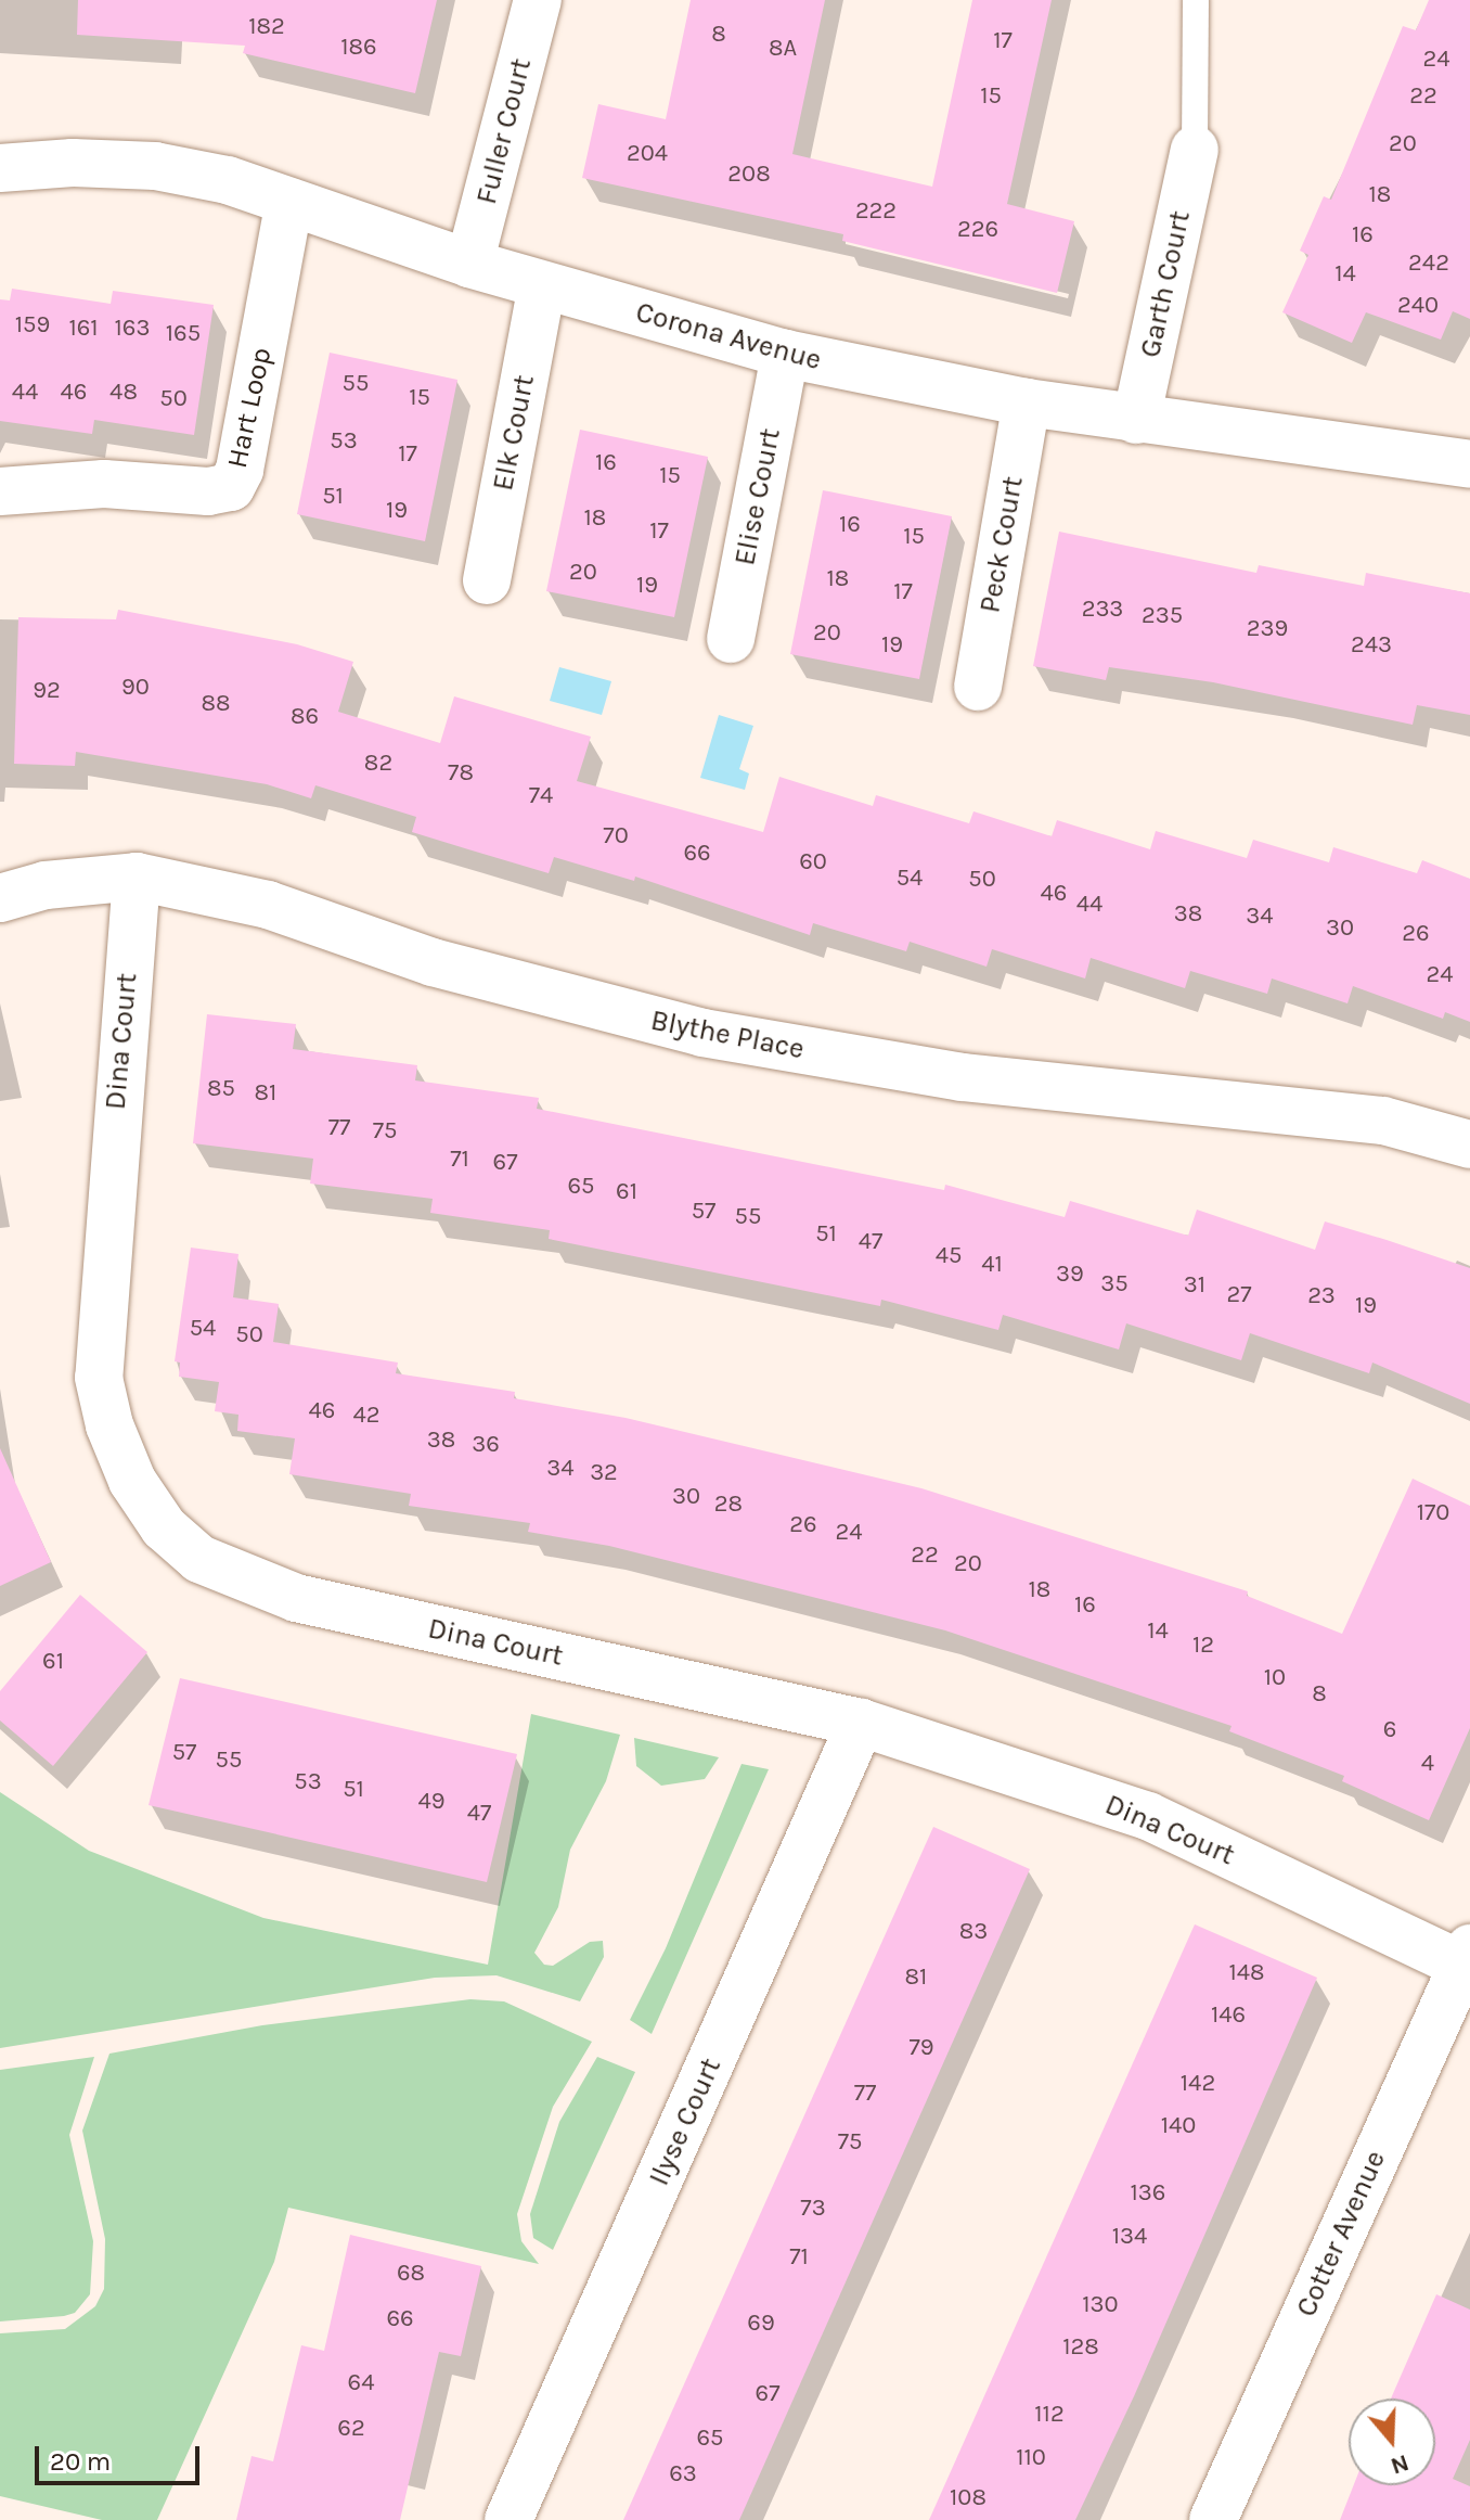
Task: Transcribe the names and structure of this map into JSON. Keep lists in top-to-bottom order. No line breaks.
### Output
{"streets":{"street":["Fuller Court","Garth Court","Corona Avenue","Hart Loop","Elk Court","Elise Court","Peck Court","Blythe Place","Dina Court","Ilyse Court","Cotter Avenue"]},"crossings":[["Fuller Court","Corona Avenue"],["Garth Court","Corona Avenue"],["Corona Avenue","Hart Loop"],["Corona Avenue","Elk Court"],["Corona Avenue","Elise Court"],["Corona Avenue","Peck Court"],["Blythe Place","Dina Court"],["Dina Court","Ilyse Court"],["Dina Court","Cotter Avenue"]],"house_numbers":["182","8","17","186","8A","24","15","22","20","204","208","18","222","226","16","242","14","240","159","161","163","165","55","44","46","48","15","50","53","17","16","15","51","19","18","16","17","15","20","18","19","17","233","235","239","20","19","243","90","92","88","86","82","78","74","70","66","60","54","50","46","44","38","34","30","26","24","85","81","77","75","71","67","65","61","57","55","51","47","45","41","39","35","31","27","23","19","54","50","46","42","38","36","34","32","30","28","170","26","24","22","20","18","16","14","12","61","10","8","6","57","55","4","53","51","49","47","83","148","81","146","79","142","77","140","75","136","73","134","71","68","130","66","69","128","64","67","112","62","65","110","63","108"],"scale_bar":"20 m","north":"bottom"}
